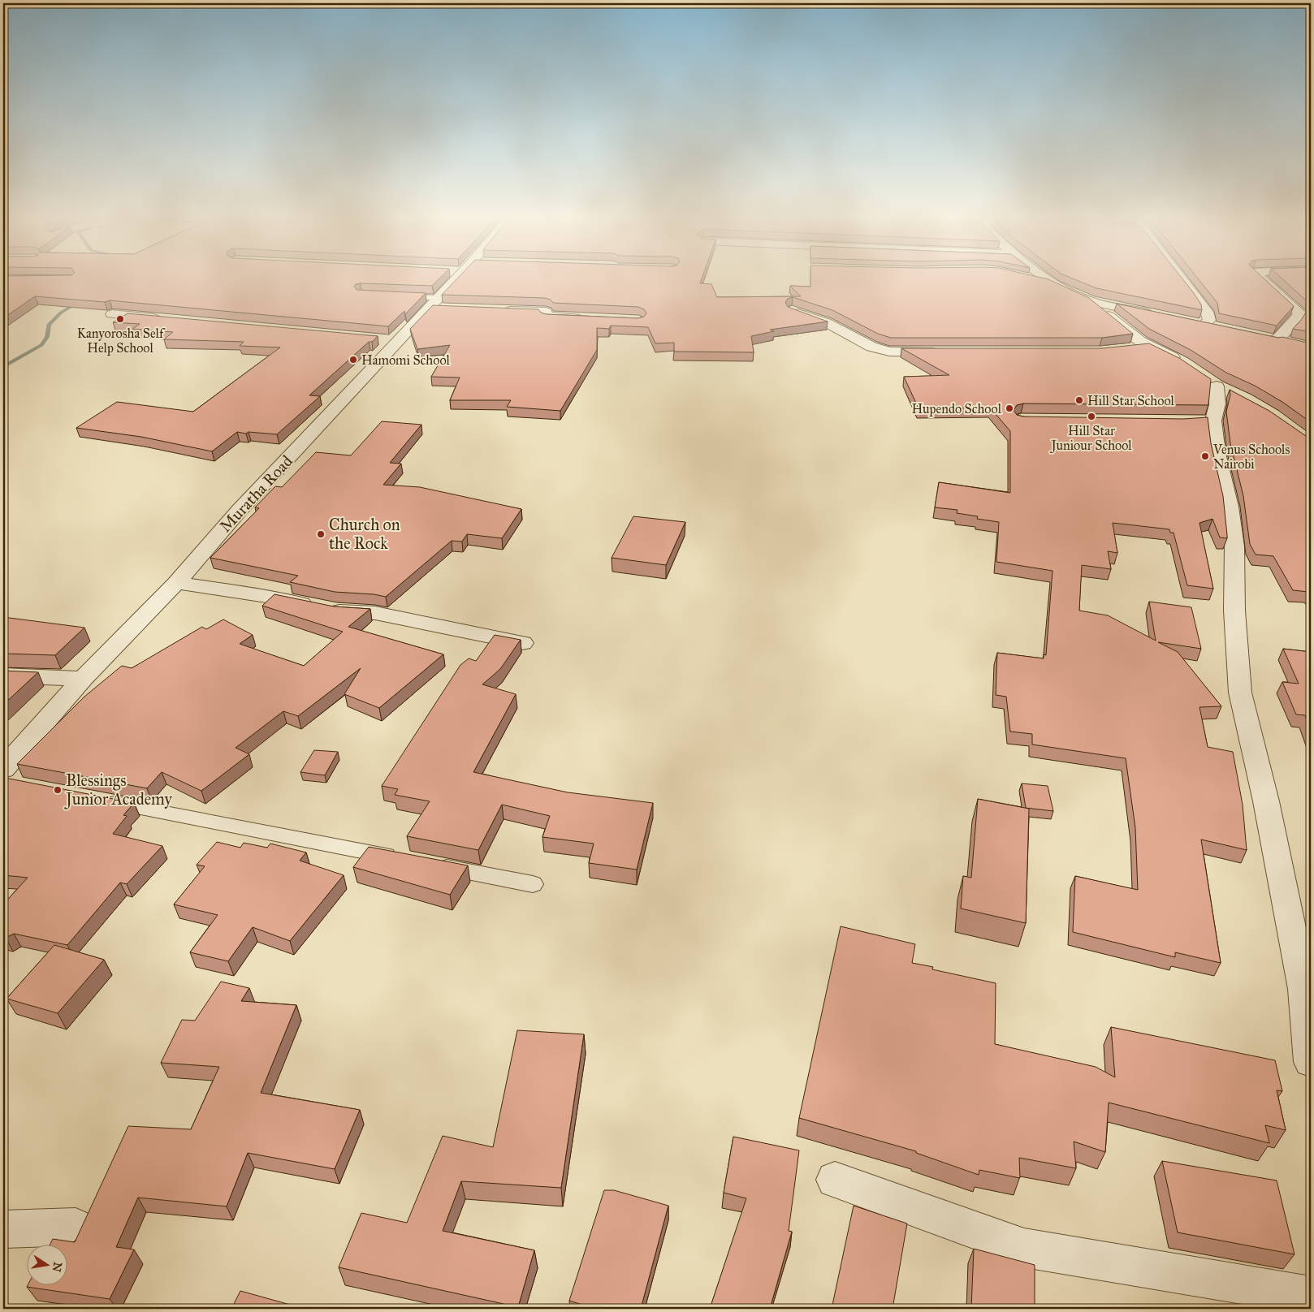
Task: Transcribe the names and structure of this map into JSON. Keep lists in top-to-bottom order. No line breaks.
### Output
{"streets":{"street":["Muratha Road"]},"places":["Kanyorosha Self Help School","Hamomi School","Hill Star School","Hupendo School","Hill Star Juniour School","Venus Schools Nairobi","Church on the Rock","Blessings Junior Academy"],"north":"right"}
